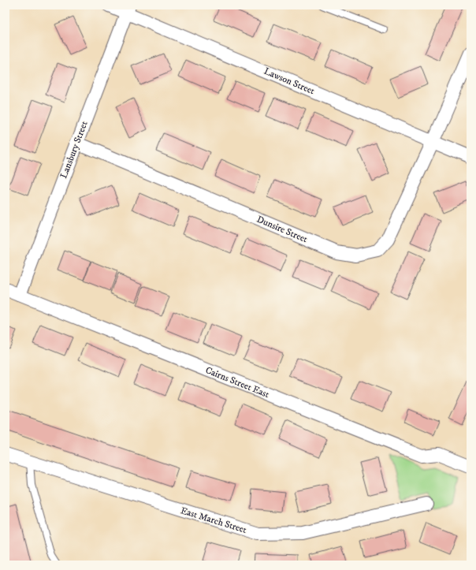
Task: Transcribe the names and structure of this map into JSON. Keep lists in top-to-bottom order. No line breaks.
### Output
{"streets":{"street":["Lawson Street","Lansbury Street","Dunsire Street","Cairns Street East","East March Street"]},"crossings":[["Lawson Street","Lansbury Street"],["Lawson Street","Dunsire Street"],["Lansbury Street","Dunsire Street"],["Lansbury Street","Cairns Street East"]]}
